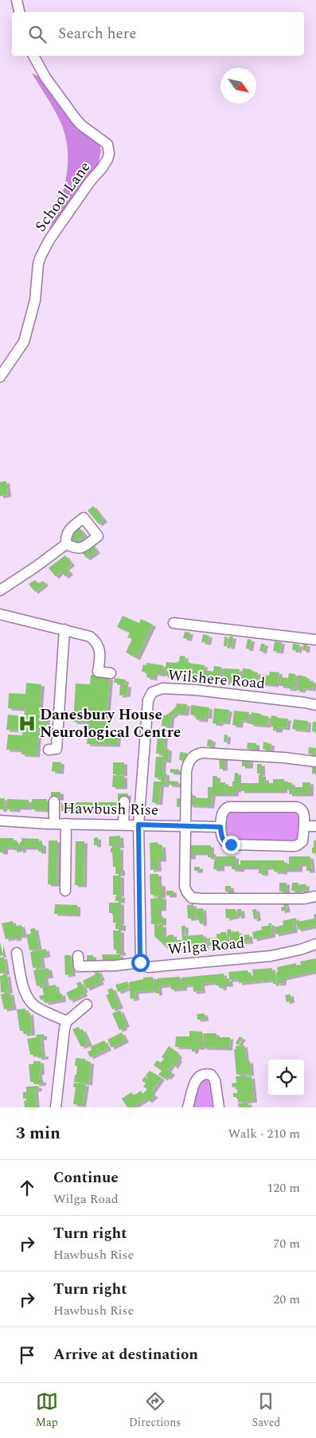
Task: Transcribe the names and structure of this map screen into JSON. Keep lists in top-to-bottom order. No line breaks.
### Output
{"streets":{"street":["School Lane","Wilshere Road","Hawbush Rise","Wilga Road"]},"crossings":[["Wilshere Road","Hawbush Rise"]],"places":{"hospital":["Danesbury House Neurological Centre"]},"north":"bottom right","page":{"search":"Search here","heading":["3 min","Walk · 210 m"],"list":[["Continue","Wilga Road","120 m"],["Turn right","Hawbush Rise","70 m"],["Turn right","Hawbush Rise","20 m"],"Arrive at destination"],"nav":["Map","Directions","Saved"]}}
